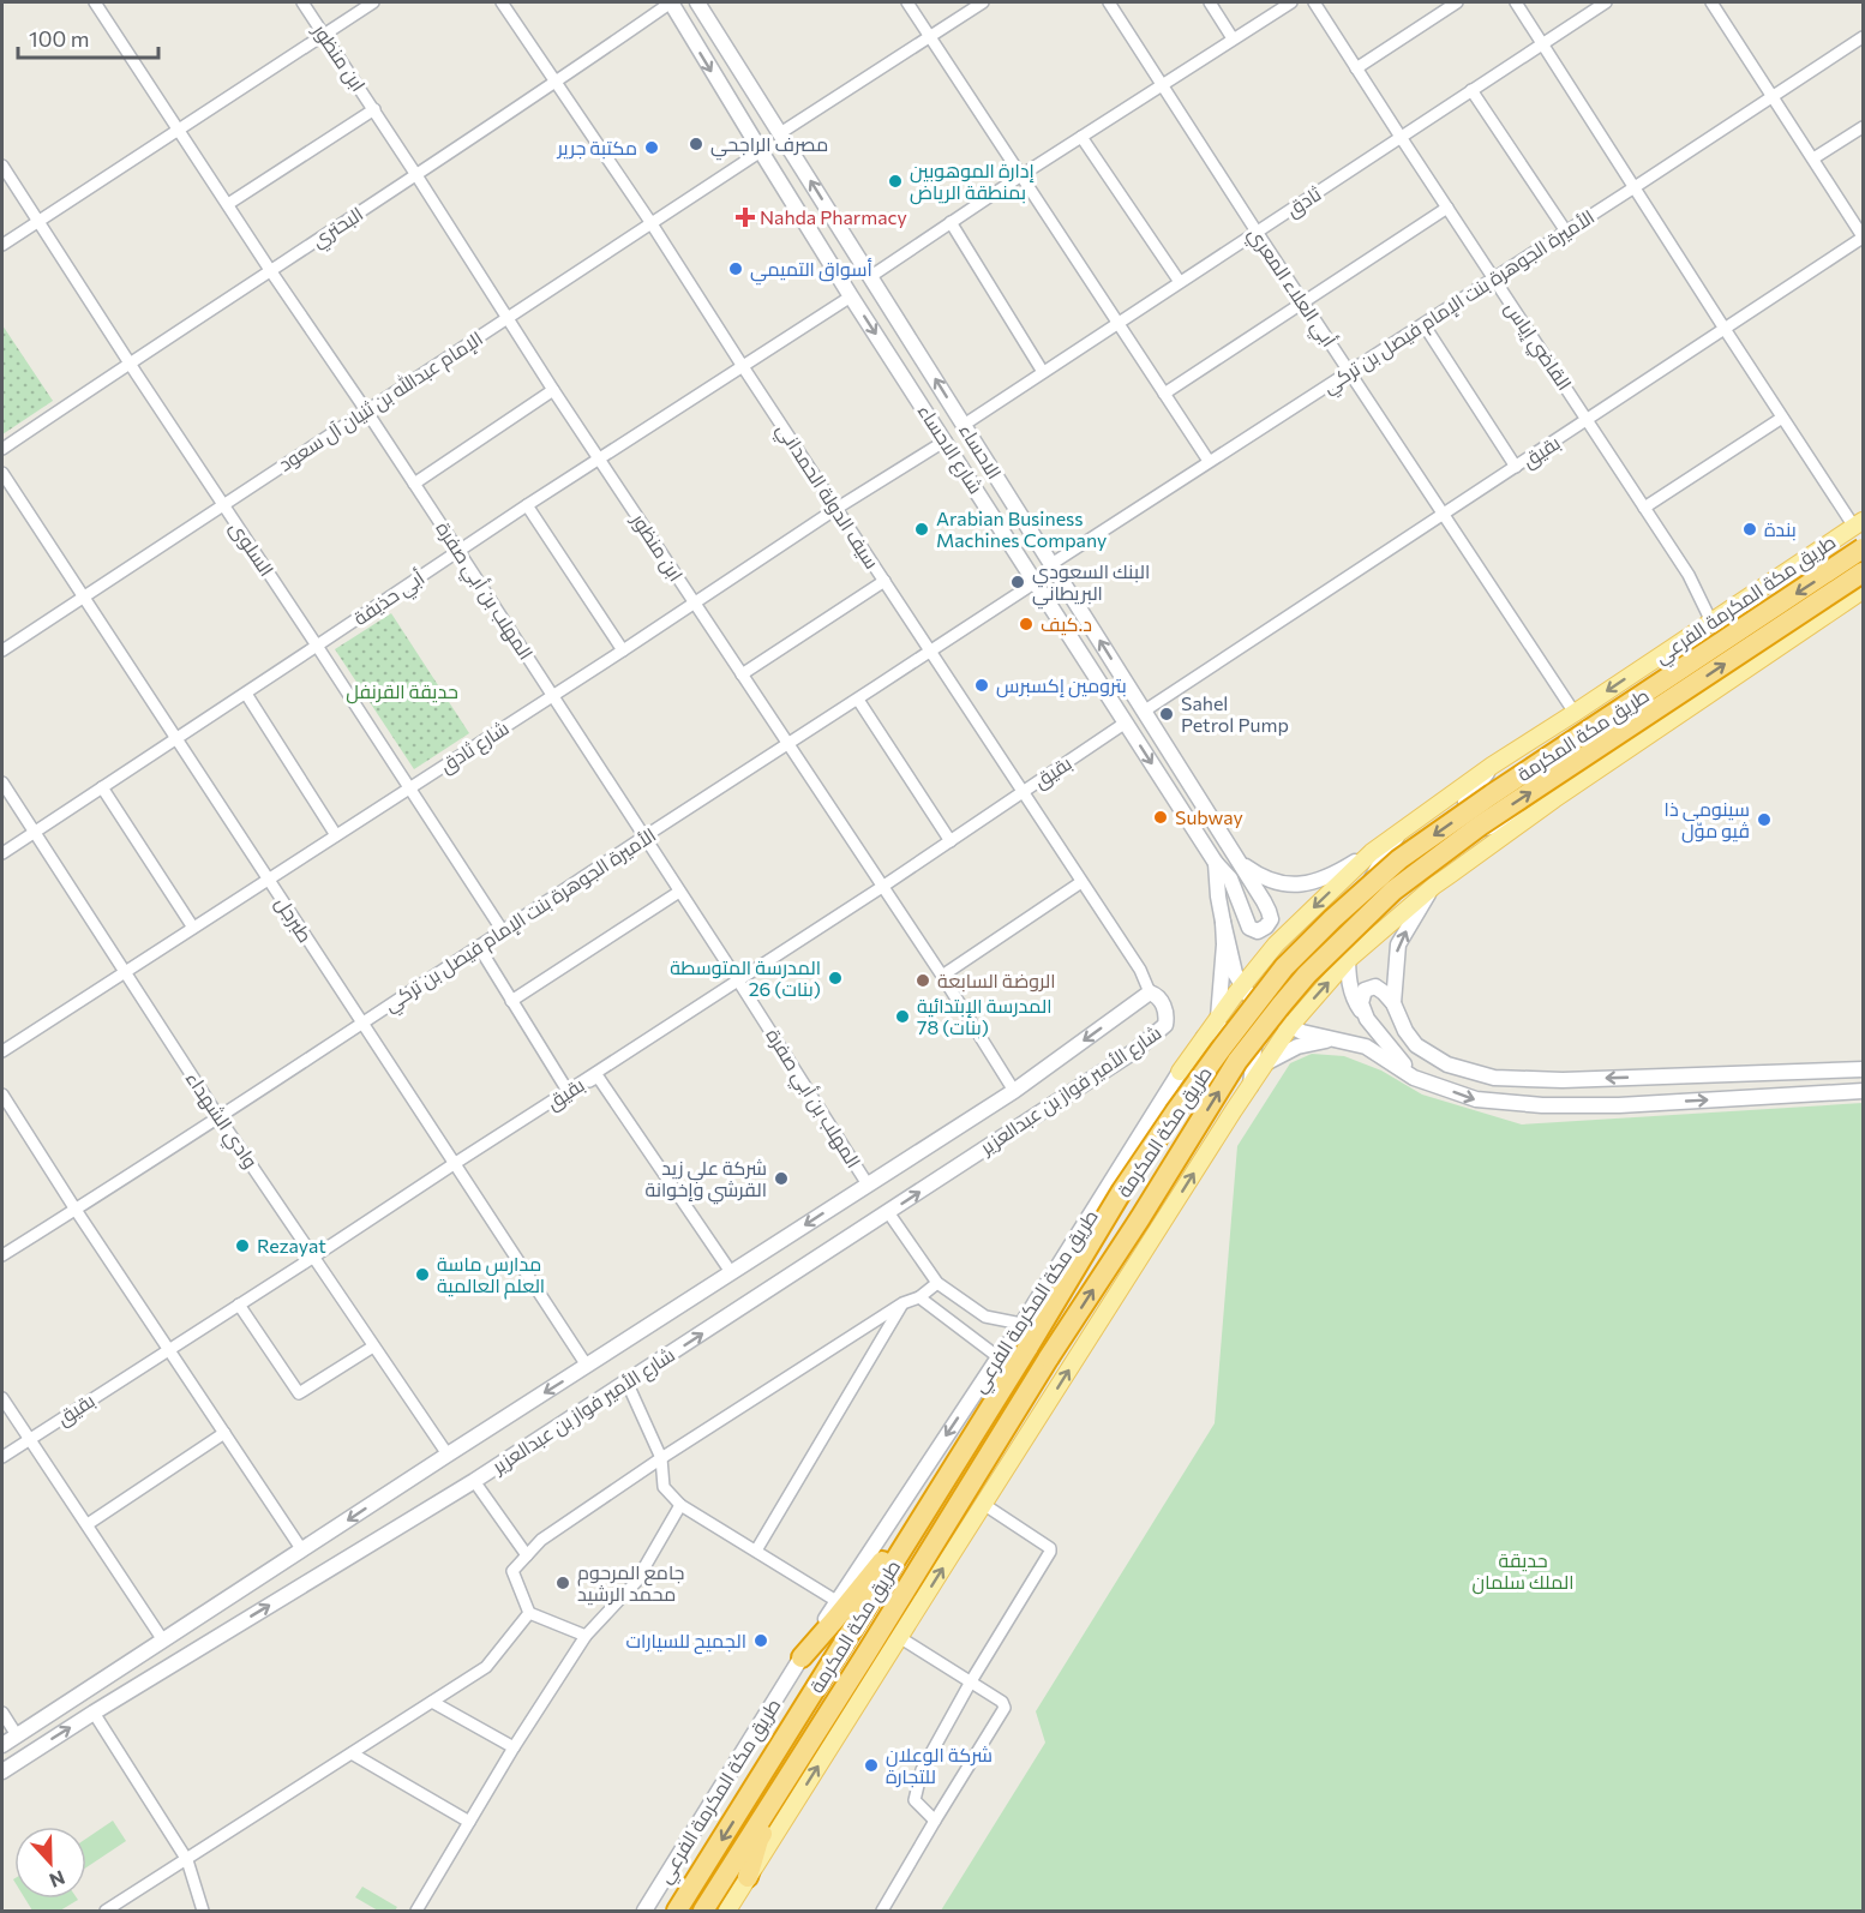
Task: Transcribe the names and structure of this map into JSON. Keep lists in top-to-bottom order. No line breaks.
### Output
{"streets":{"highway":["طريق مكة المكرمة"],"main road":["شارع الاحساء","الاحساء","طريق مكة المكرمة الفرعي","شارع الأمير فواز بن عبدالعزير"],"street":["ابن منظور","ثادق","البحتري","أبي العلاء المعري","الأميرة الجوهرة بنت الإمام فيصل بن تركي","القاضي إياس","الإمام عبدالله بن ثنيان آل سعود","بقيق","سيف الدولة الحمداني","السلوى","المهلب بن أبي صفرة","أبي حذيفة","شارع ثادق","طبرجل","وادي الشهداء"]},"crossings":[["ابن منظور","البحتري"],["ابن منظور","الأميرة الجوهرة بنت الإمام فيصل بن تركي"],["ابن منظور","الإمام عبدالله بن ثنيان آل سعود"],["ابن منظور","بقيق"],["ابن منظور","أبي حذيفة"],["ابن منظور","شارع ثادق"],["ابن منظور","شارع الأمير فواز بن عبدالعزير"],["ثادق","أبي العلاء المعري"],["ثادق","القاضي إياس"],["ثادق","الاحساء"],["البحتري","شارع الاحساء"],["البحتري","سيف الدولة الحمداني"],["البحتري","السلوى"],["البحتري","المهلب بن أبي صفرة"],["أبي العلاء المعري","الأميرة الجوهرة بنت الإمام فيصل بن تركي"],["أبي العلاء المعري","بقيق"],["أبي العلاء المعري","طريق مكة المكرمة الفرعي"],["الأميرة الجوهرة بنت الإمام فيصل بن تركي","القاضي إياس"],["الأميرة الجوهرة بنت الإمام فيصل بن تركي","شارع الاحساء"],["الأميرة الجوهرة بنت الإمام فيصل بن تركي","الاحساء"],["الأميرة الجوهرة بنت الإمام فيصل بن تركي","سيف الدولة الحمداني"],["الأميرة الجوهرة بنت الإمام فيصل بن تركي","السلوى"],["الأميرة الجوهرة بنت الإمام فيصل بن تركي","المهلب بن أبي صفرة"],["الأميرة الجوهرة بنت الإمام فيصل بن تركي","طبرجل"],["الأميرة الجوهرة بنت الإمام فيصل بن تركي","وادي الشهداء"],["القاضي إياس","بقيق"],["القاضي إياس","طريق مكة المكرمة الفرعي"],["الإمام عبدالله بن ثنيان آل سعود","شارع الاحساء"],["الإمام عبدالله بن ثنيان آل سعود","سيف الدولة الحمداني"],["الإمام عبدالله بن ثنيان آل سعود","السلوى"],["الإمام عبدالله بن ثنيان آل سعود","المهلب بن أبي صفرة"],["الإمام عبدالله بن ثنيان آل سعود","طبرجل"],["شارع الاحساء","الاحساء"],["شارع الاحساء","بقيق"],["شارع الاحساء","أبي حذيفة"],["شارع الاحساء","شارع ثادق"],["الاحساء","بقيق"],["بقيق","سيف الدولة الحمداني"],["بقيق","المهلب بن أبي صفرة"],["بقيق","طبرجل"],["بقيق","وادي الشهداء"],["سيف الدولة الحمداني","أبي حذيفة"],["سيف الدولة الحمداني","شارع ثادق"],["سيف الدولة الحمداني","شارع الأمير فواز بن عبدالعزير"],["السلوى","أبي حذيفة"],["السلوى","شارع ثادق"],["المهلب بن أبي صفرة","أبي حذيفة"],["المهلب بن أبي صفرة","شارع ثادق"],["المهلب بن أبي صفرة","شارع الأمير فواز بن عبدالعزير"],["أبي حذيفة","طبرجل"],["أبي حذيفة","وادي الشهداء"],["شارع ثادق","طبرجل"],["شارع ثادق","وادي الشهداء"],["طبرجل","شارع الأمير فواز بن عبدالعزير"],["شارع الأمير فواز بن عبدالعزير","وادي الشهداء"]],"one_way":["شارع الاحساء","الاحساء"],"parks":["حديقة القرنفل","حديقة الملك سلمان"],"places":{"other":["مصرف الراجحي","مكتبة جرير","إدارة الموهوبين بمنطقة الرياض","أسواق التميمي","Arabian Business Machines Company","بندة","البنك السعودي البريطاني","د.كيف","بترومين إكسبرس","Sahel Petrol Pump","Subway","سينومي ذا ڤيو موّل","المدرسة المتوسطة 26 (بنات)","الروضة السابعة","المدرسة الإبتدائية 78 (بنات)","شركة علي زيد القرشي وإخوانة","Rezayat","مدارس ماسة العلم العالمية","جامع المرحوم محمد الرشيد","الجميح للسيارات","شركة الوعلان للتجارة"],"health":["Nahda Pharmacy"]},"scale_bar":"100 m","north":"bottom"}
